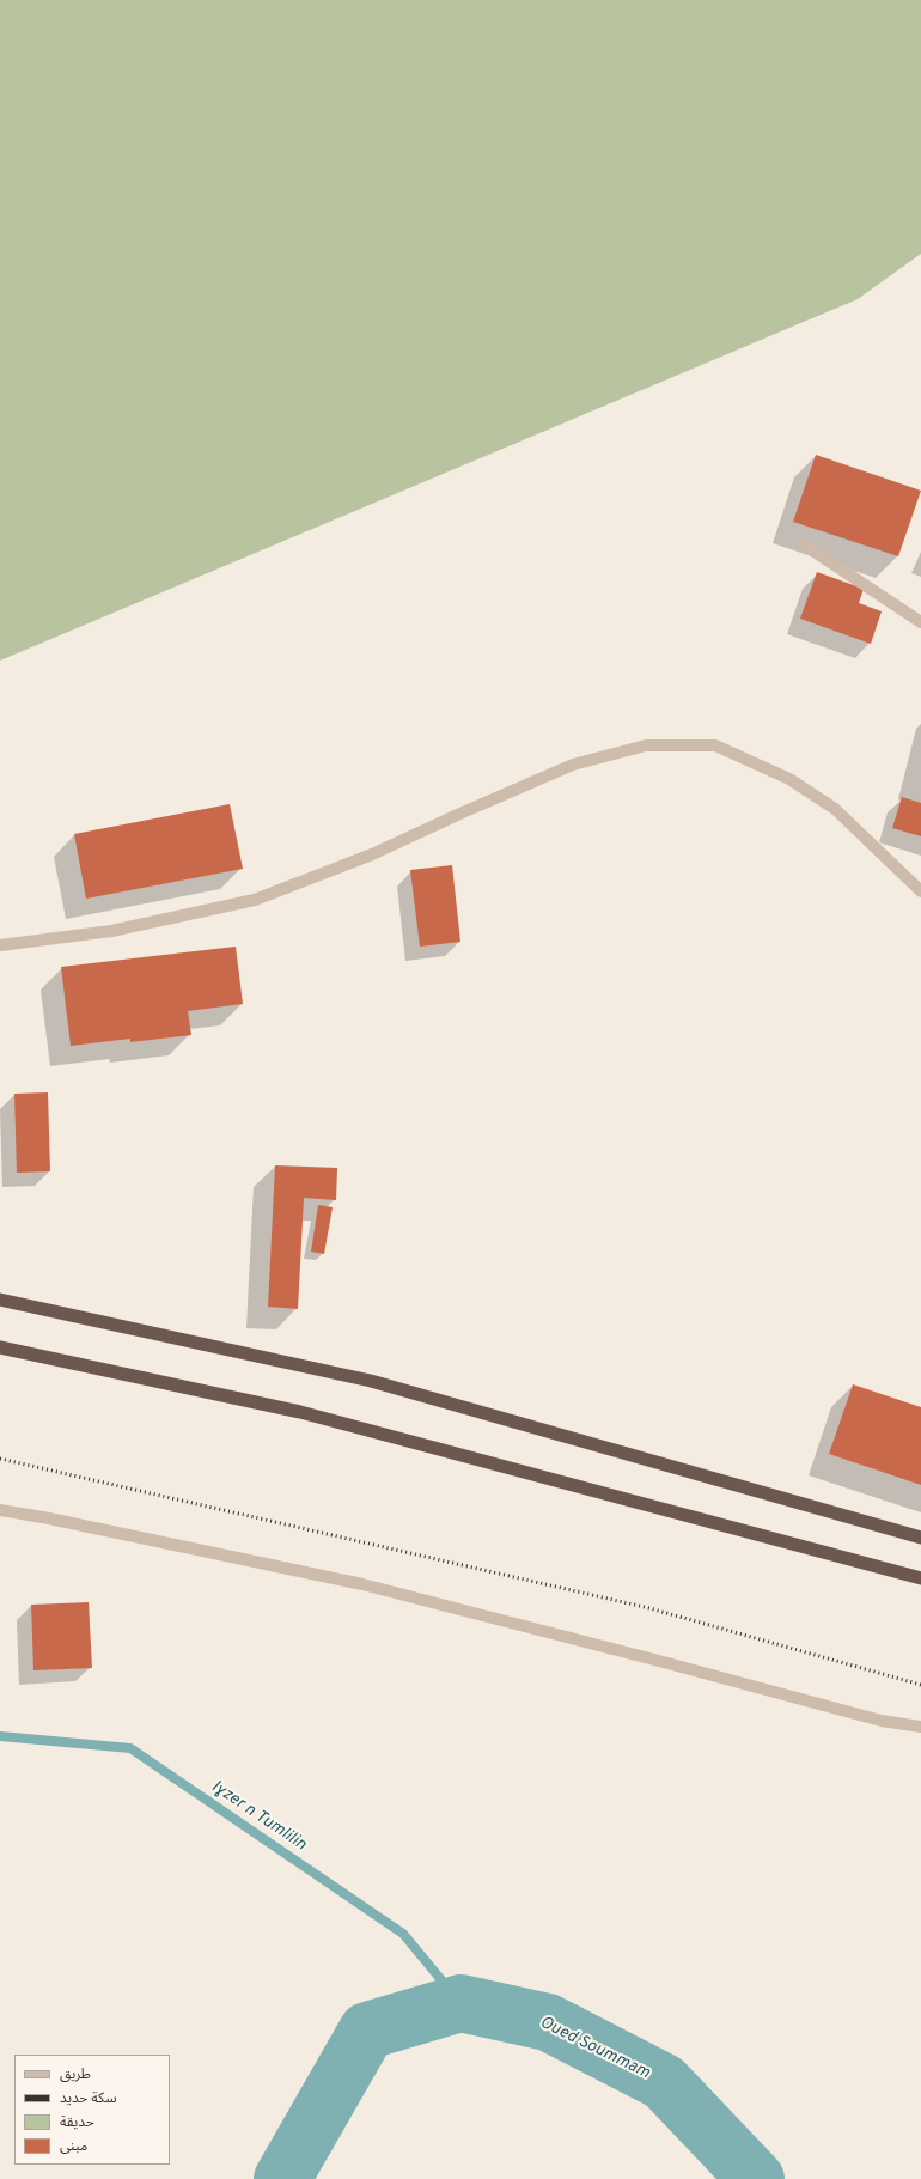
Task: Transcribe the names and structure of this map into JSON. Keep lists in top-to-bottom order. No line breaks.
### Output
{"water":["Iɣzer n Tumlilin","Oued Soummam"],"legend":["طريق","سكة حديد","حديقة","مبنى"]}
